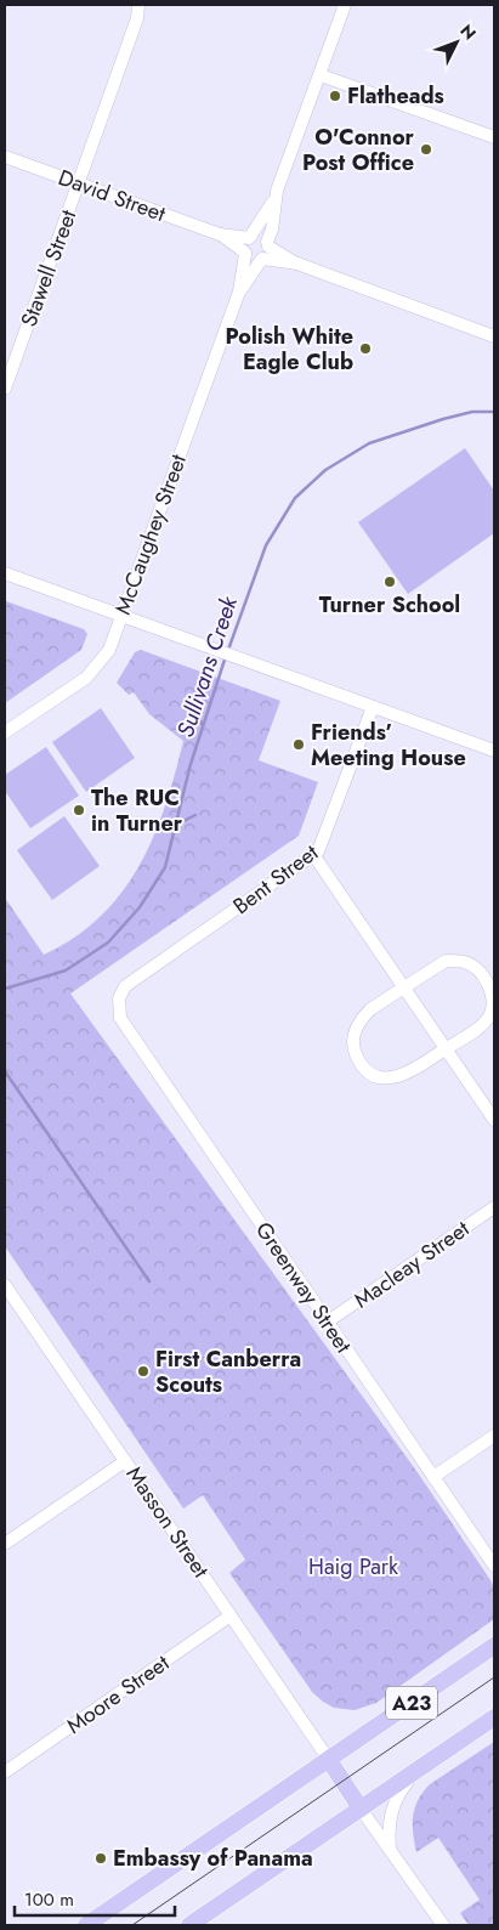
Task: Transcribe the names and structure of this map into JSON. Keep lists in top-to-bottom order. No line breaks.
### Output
{"streets":{"highway":["A23"],"street":["David Street","Stawell Street","McCaughey Street","Bent Street","Macleay Street","Greenway Street","Masson Street","Moore Street"]},"crossings":[["David Street","Stawell Street"],["David Street","McCaughey Street"],["Bent Street","Greenway Street"],["Macleay Street","Greenway Street"],["Masson Street","Moore Street"],["Masson Street","A23"]],"water":["Sullivans Creek"],"parks":["Haig Park"],"places":["Flatheads","O'Connor Post Office","Polish White Eagle Club","Turner School","Friends’ Meeting House","The RUC in Turner","First Canberra Scouts","Embassy of Panama"],"scale_bar":"100 m","north":"top right"}
